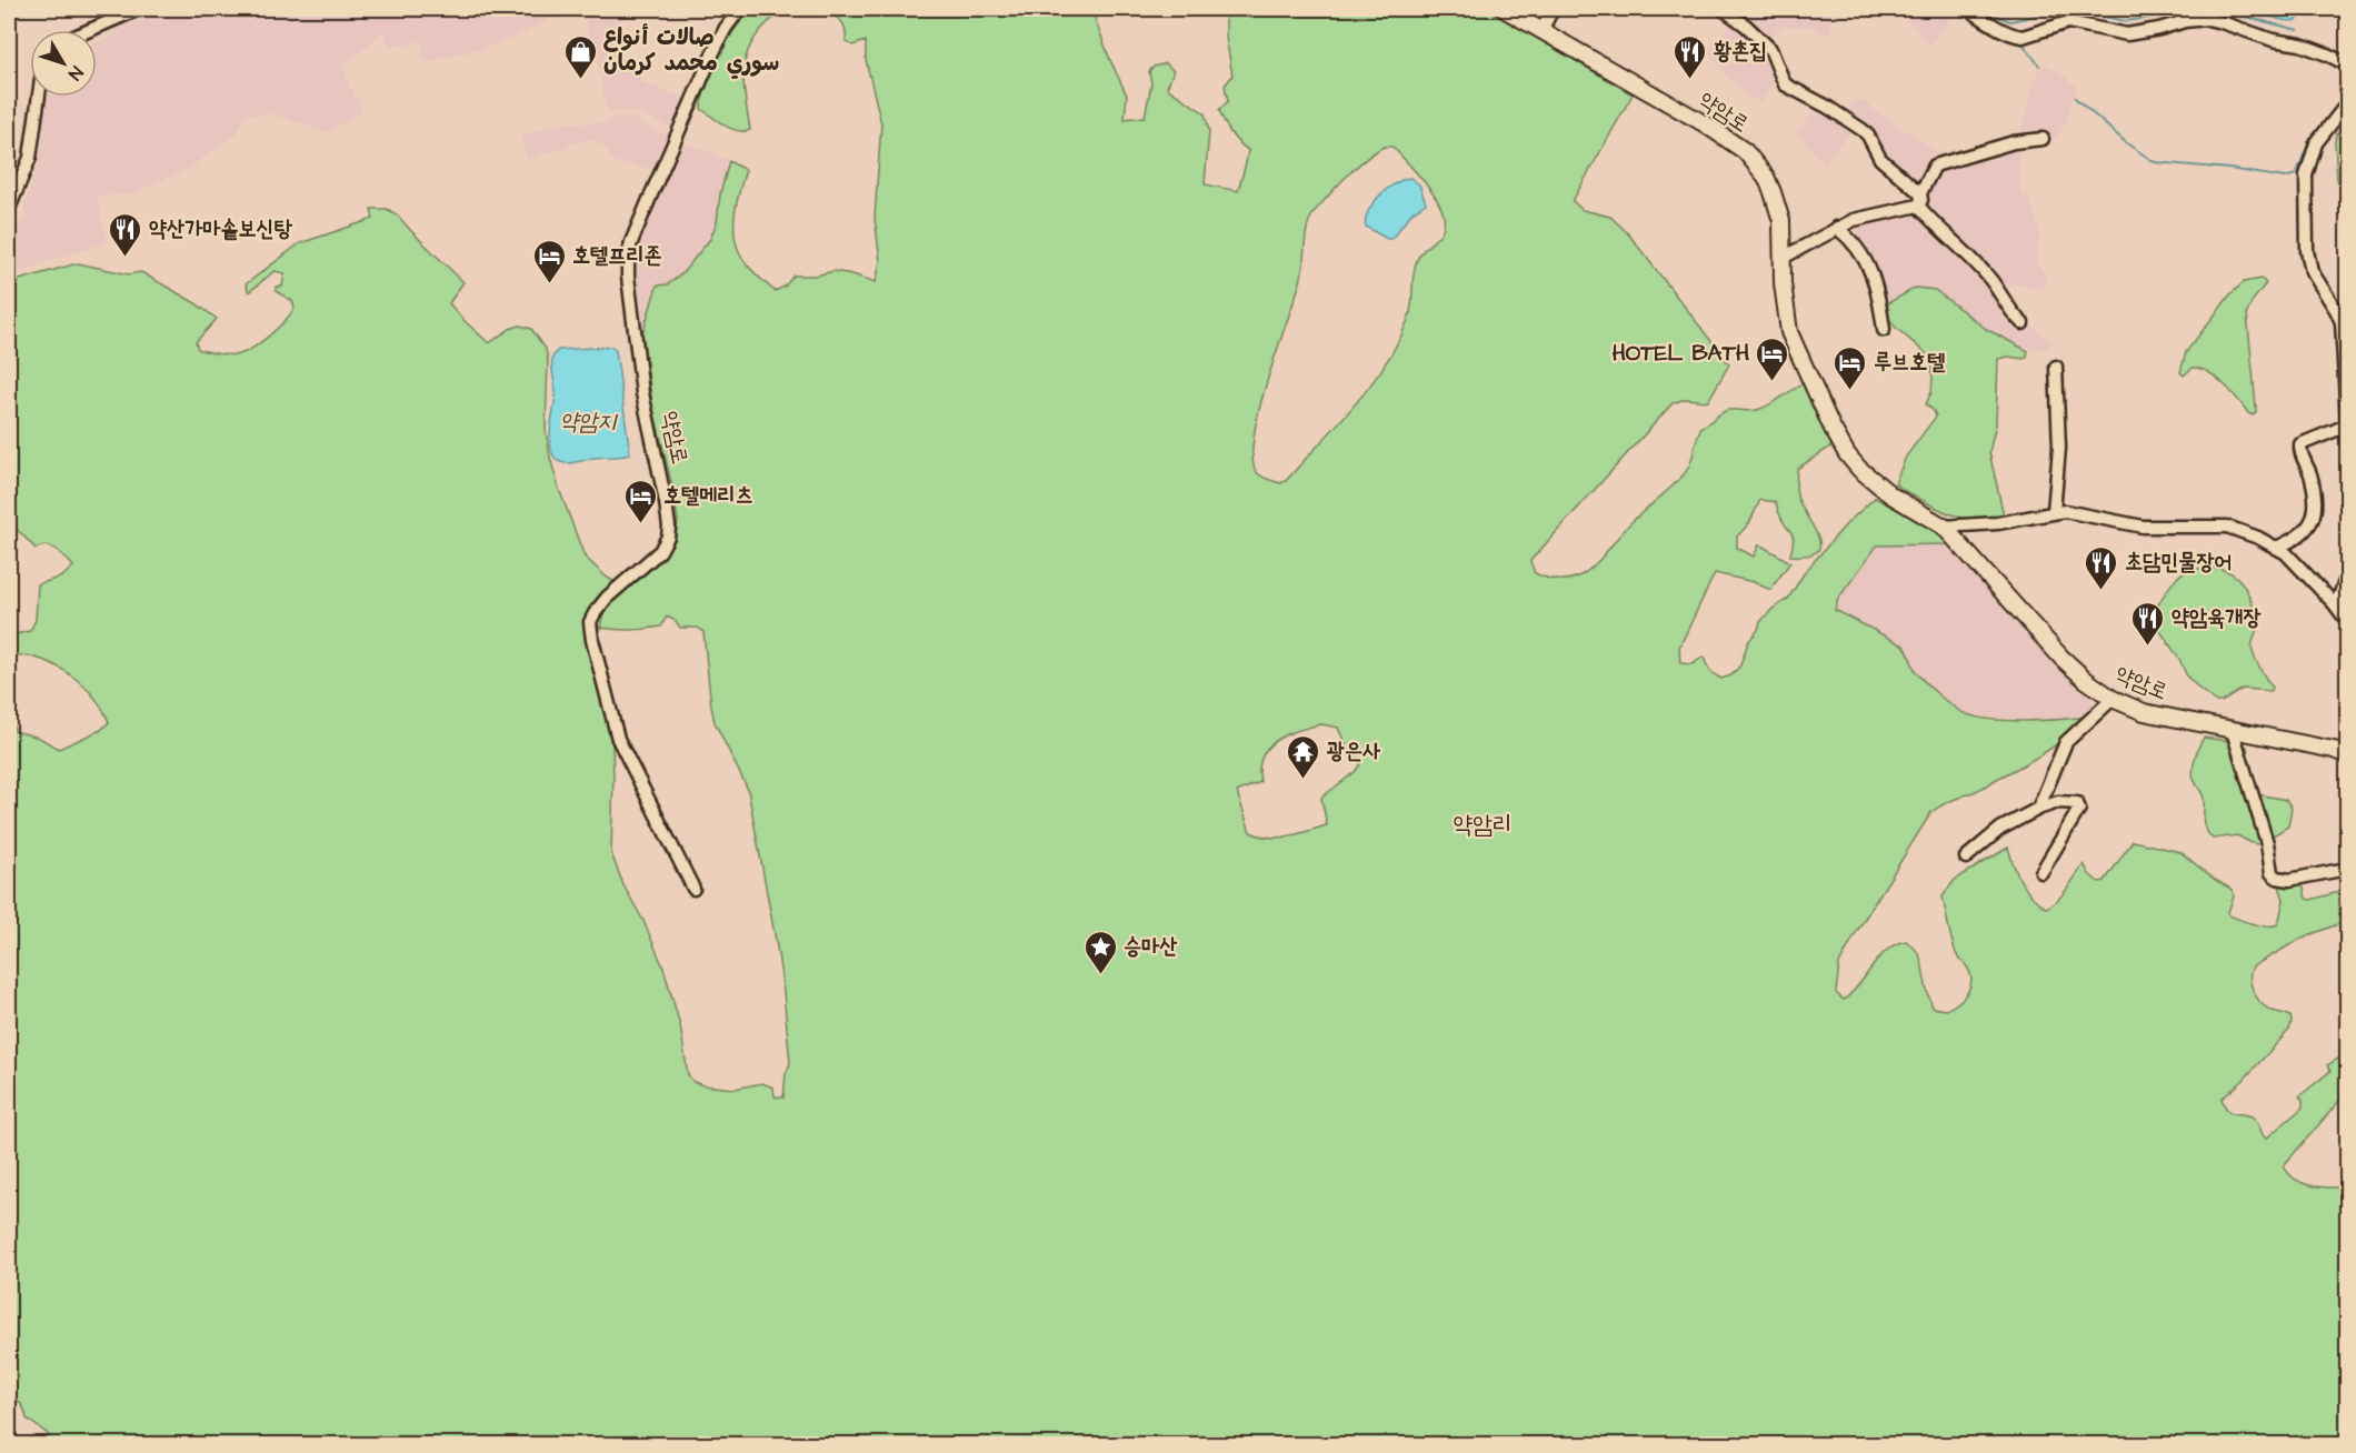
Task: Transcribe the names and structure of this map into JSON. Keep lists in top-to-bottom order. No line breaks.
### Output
{"streets":{"street":["약암로"]},"districts":["약암리"],"water":["약암지"],"places":{"shop":["صالات أنواع سوري محمد كرمان"],"restaurant":["황촌집","약산가마솥보신탕","초담민물장어","약암육개장"],"hotel":["호텔프리존","HOTEL BATH","루브호텔","호텔메리츠"],"temple":["광은사"],"place":["승마산"]},"north":"bottom right"}
